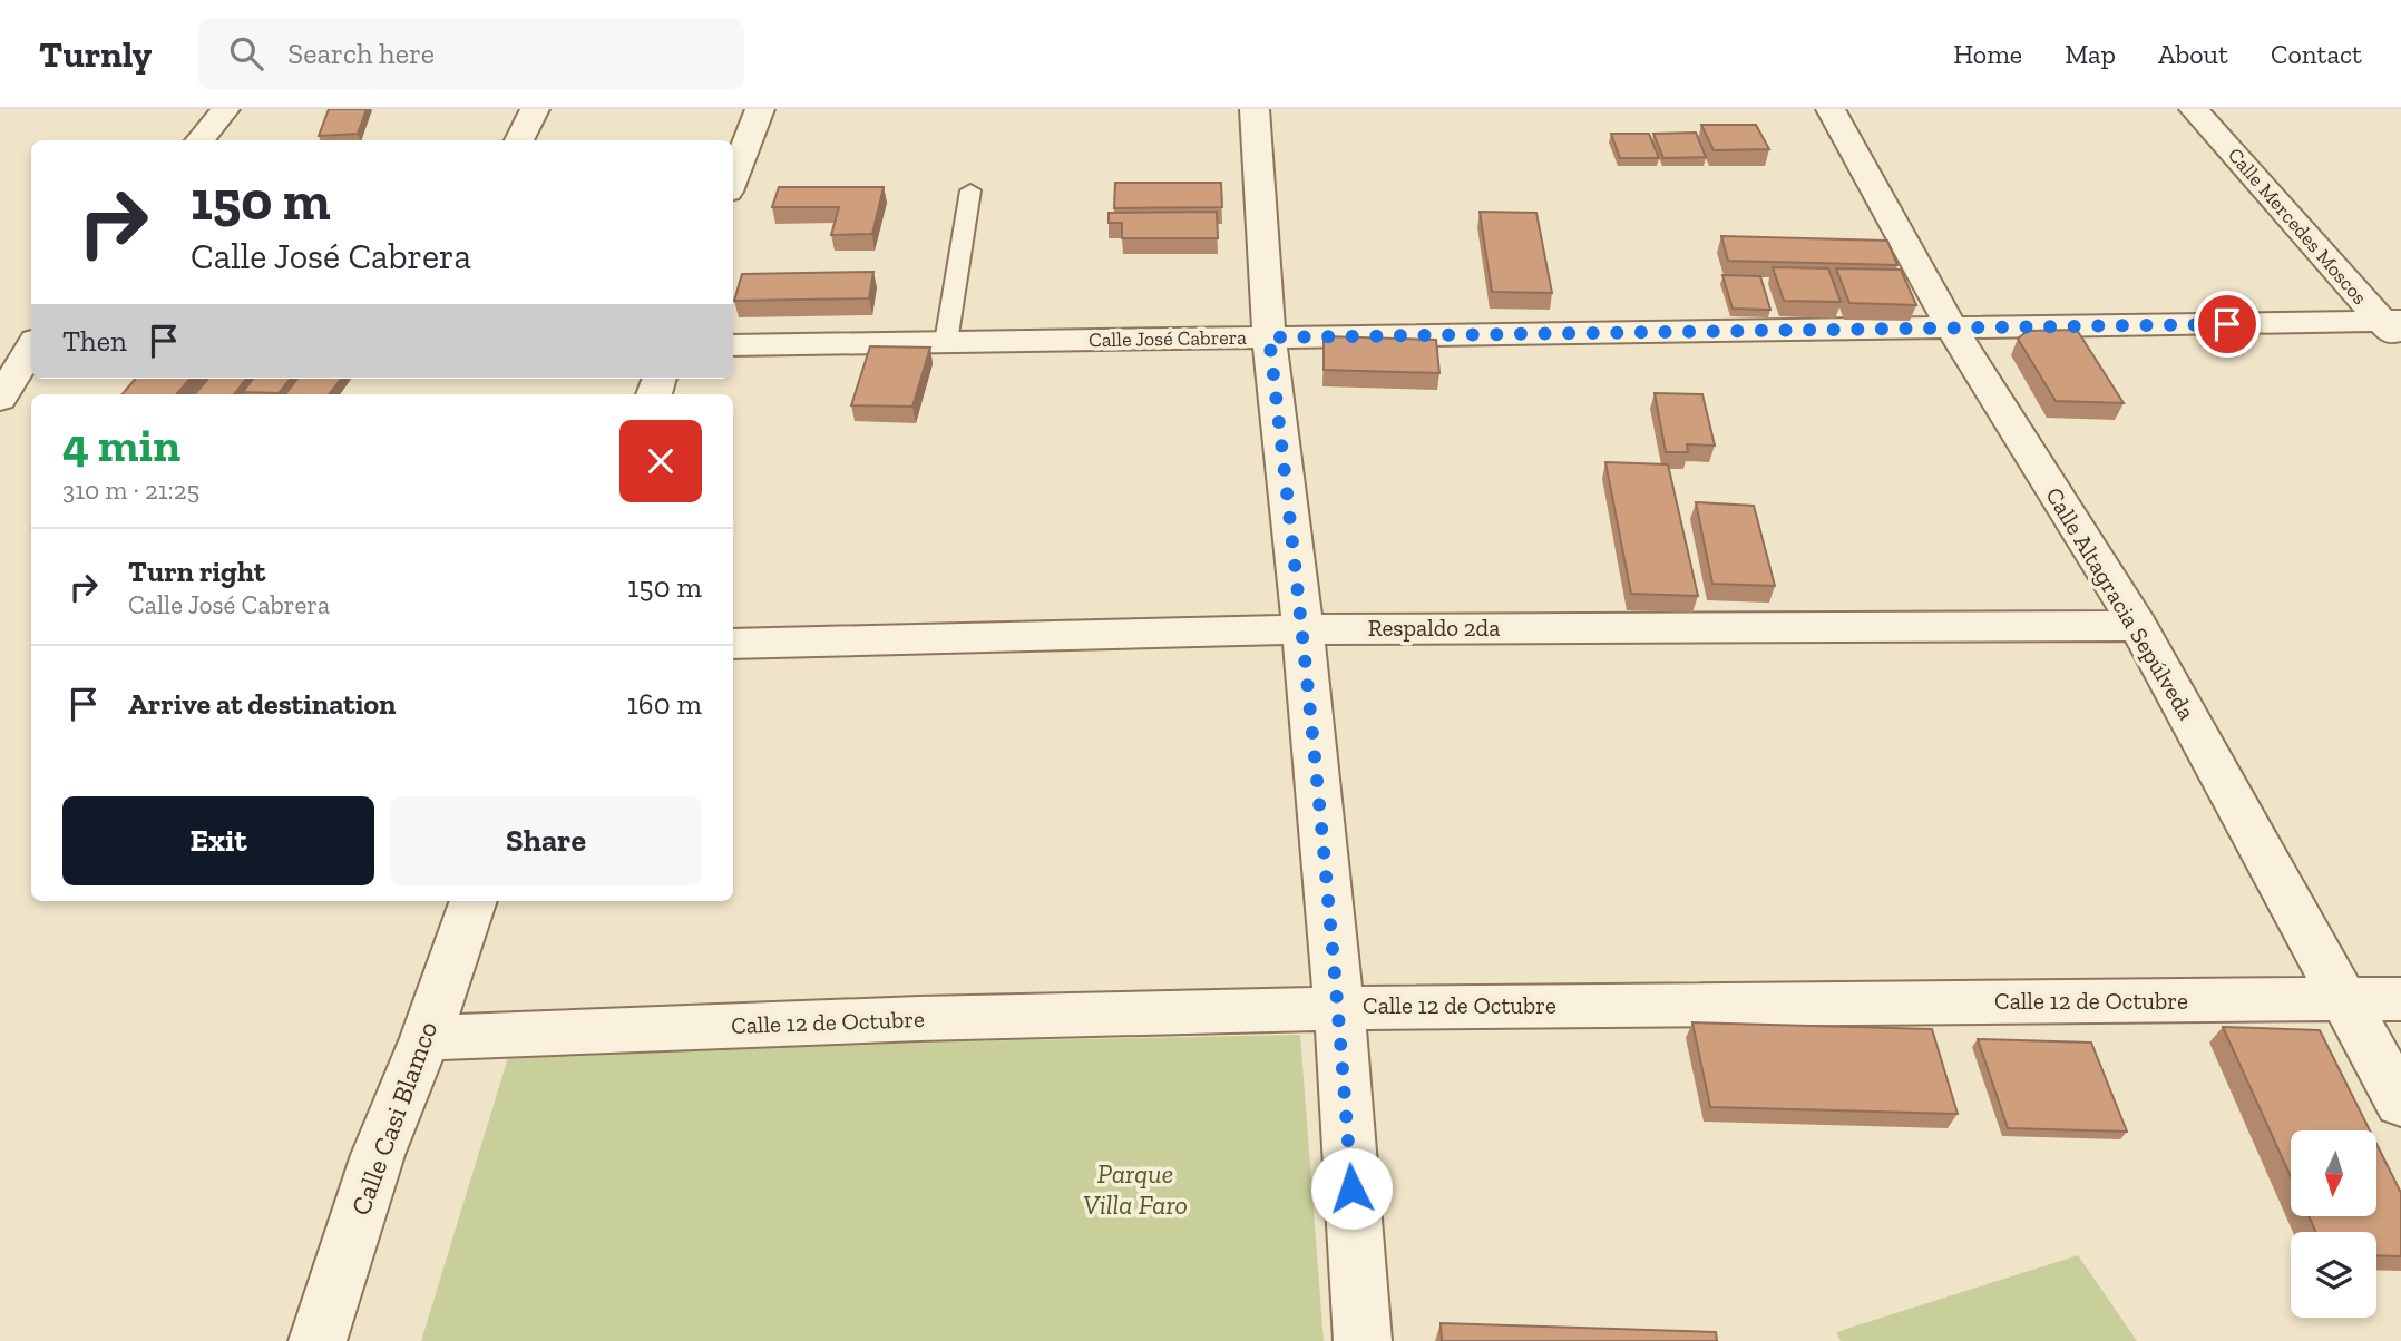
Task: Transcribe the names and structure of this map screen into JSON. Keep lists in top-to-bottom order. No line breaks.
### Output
{"streets":{"street":["Calle Mercedes Moscos","Calle José Cabrera","Calle Altagracia Sepúlveda","Respaldo 2da","Calle 12 de Octubre","Calle Casi Blamco"]},"crossings":[["Calle Mercedes Moscos","Calle José Cabrera"],["Calle José Cabrera","Calle Altagracia Sepúlveda"],["Calle Altagracia Sepúlveda","Respaldo 2da"],["Calle Altagracia Sepúlveda","Calle 12 de Octubre"],["Calle 12 de Octubre","Calle Casi Blamco"]],"parks":["Parque Villa Faro"],"north":"bottom","page":{"header":"Turnly","search":"Search here","nav":["Home","Map","About","Contact"],"turn":["150 m","Calle José Cabrera"],"then":"Then","heading":["4 min","310 m · 21:25"],"list":[{"name":"Turn right","note":"Calle José Cabrera","value":"150 m"},{"name":"Arrive at destination","value":"160 m"}],"buttons":["Exit","Share"]}}
